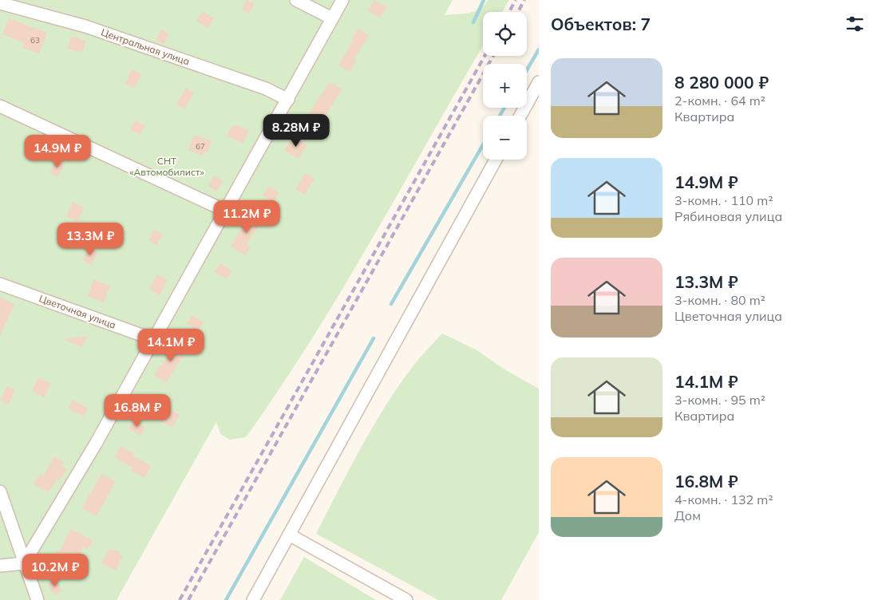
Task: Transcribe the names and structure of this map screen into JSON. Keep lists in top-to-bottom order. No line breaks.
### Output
{"streets":{"street":["Центральная улица","Цветочная улица"]},"parks":["СНТ «Автомобилист»"],"house_numbers":["63","67"],"page":{"heading":"Объектов: 7","map_buttons":["+","−"],"list":[{"name":"8 280 000 ₽","note":"2-комн. · 64 m² · Квартира"},{"name":"14.9M ₽","note":"3-комн. · 110 m² · Рябиновая улица"},{"name":"13.3M ₽","note":"3-комн. · 80 m² · Цветочная улица"},{"name":"14.1M ₽","note":"3-комн. · 95 m² · Квартира"},{"name":"16.8M ₽","note":"4-комн. · 132 m² · Дом"}],"price":["8.28M ₽","14.9M ₽","11.2M ₽","13.3M ₽","14.1M ₽","16.8M ₽","10.2M ₽"]}}
